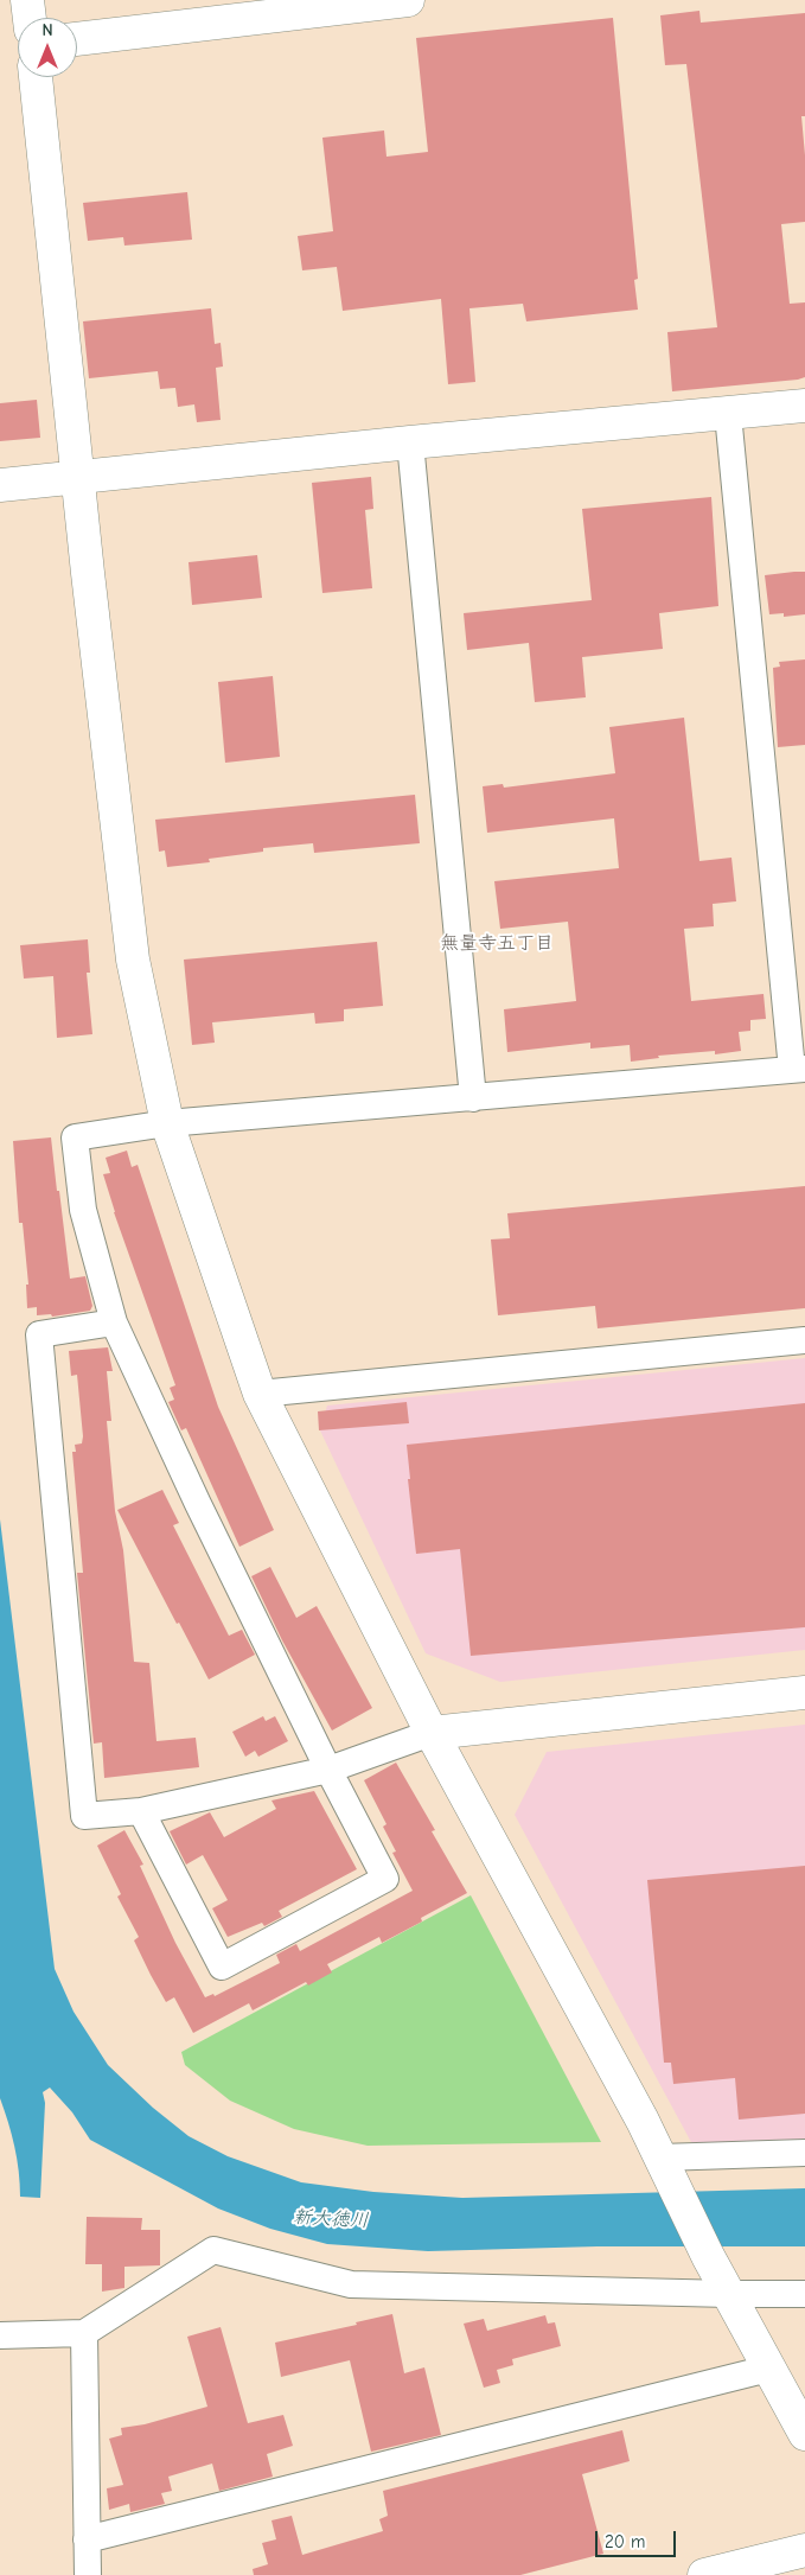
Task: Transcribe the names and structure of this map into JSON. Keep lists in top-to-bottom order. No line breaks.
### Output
{"districts":["無量寺五丁目"],"water":["新大徳川"],"scale_bar":"20 m","north":"top"}
